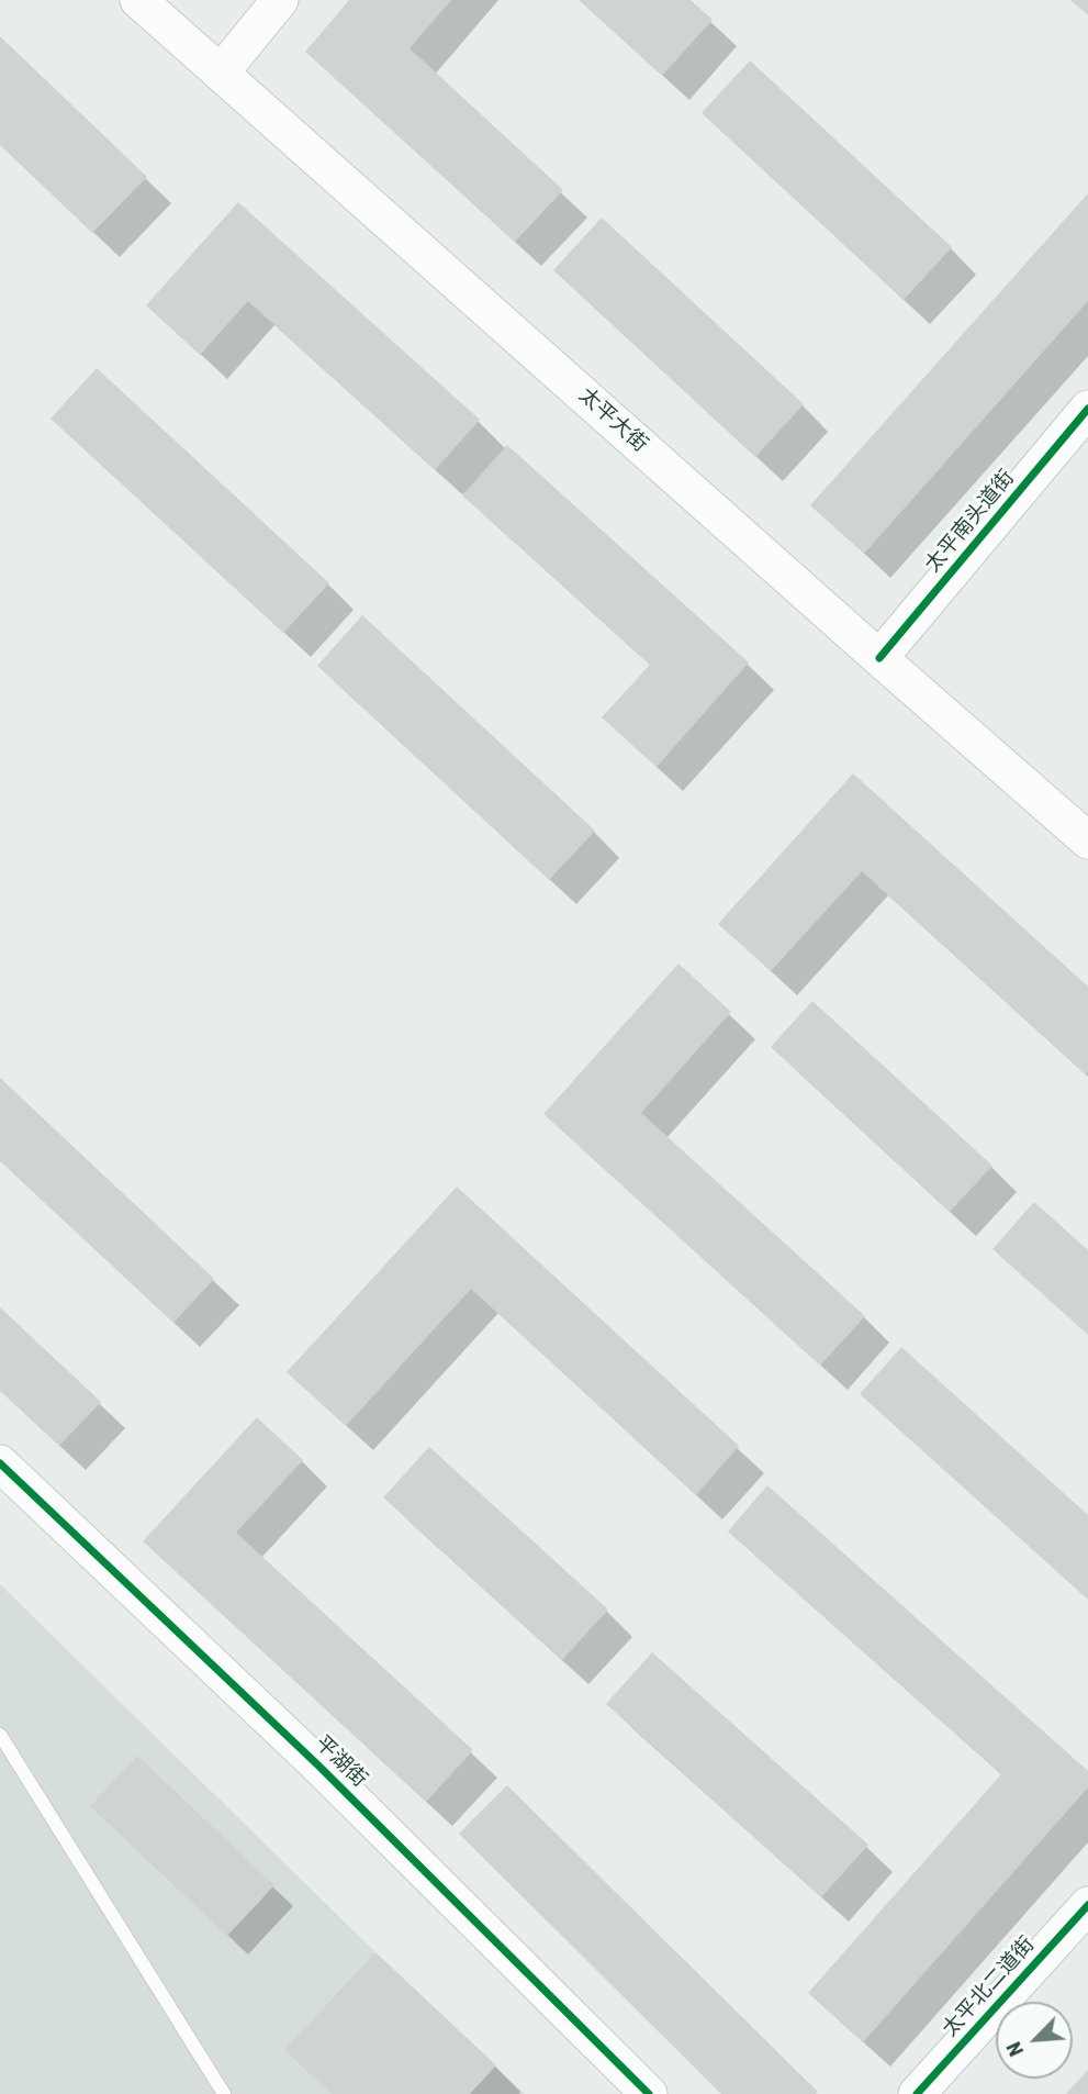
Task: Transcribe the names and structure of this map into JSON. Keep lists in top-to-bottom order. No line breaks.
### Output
{"streets":{"street":["太平大街","太平南头道街","平湖街","太平北二道街"]},"crossings":[["太平大街","太平南头道街"]],"north":"bottom left"}
